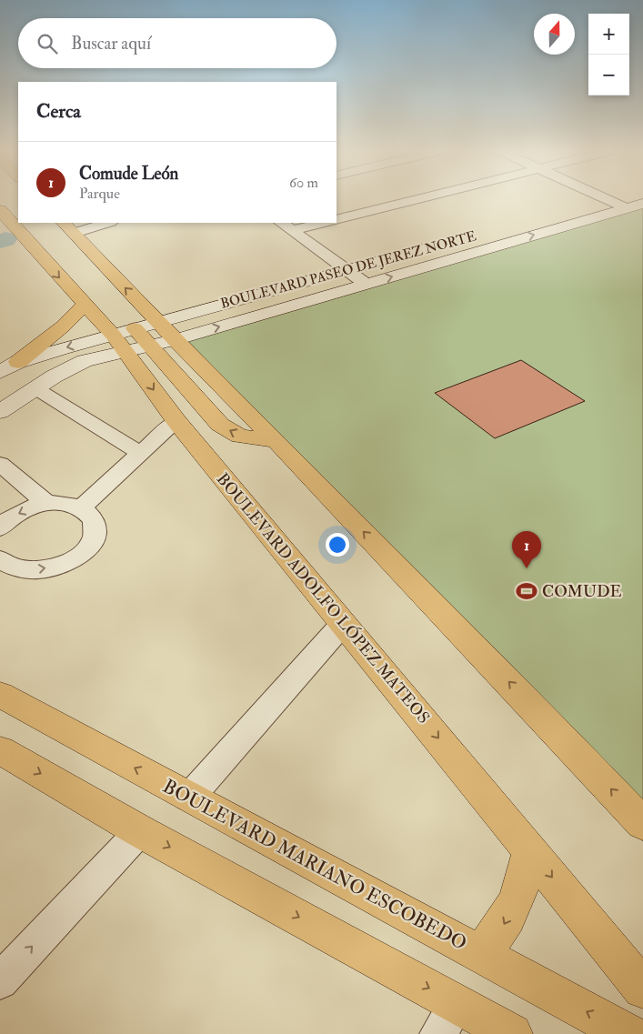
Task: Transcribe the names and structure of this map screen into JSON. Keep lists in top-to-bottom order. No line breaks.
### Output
{"streets":{"main road":["BOULEVARD PASEO DE JEREZ NORTE","BOULEVARD ADOLFO LÓPEZ MATEOS","BOULEVARD MARIANO ESCOBEDO"]},"crossings":[["BOULEVARD PASEO DE JEREZ NORTE","BOULEVARD ADOLFO LÓPEZ MATEOS"]],"places":{"sports":["COMUDE"]},"north":"top","page":{"map_buttons":["+","−"],"search":"Buscar aquí","heading":"Cerca","list":[{"mark":"1","name":"Comude León","note":"Parque","value":"60 m"}],"pins":"1"}}
